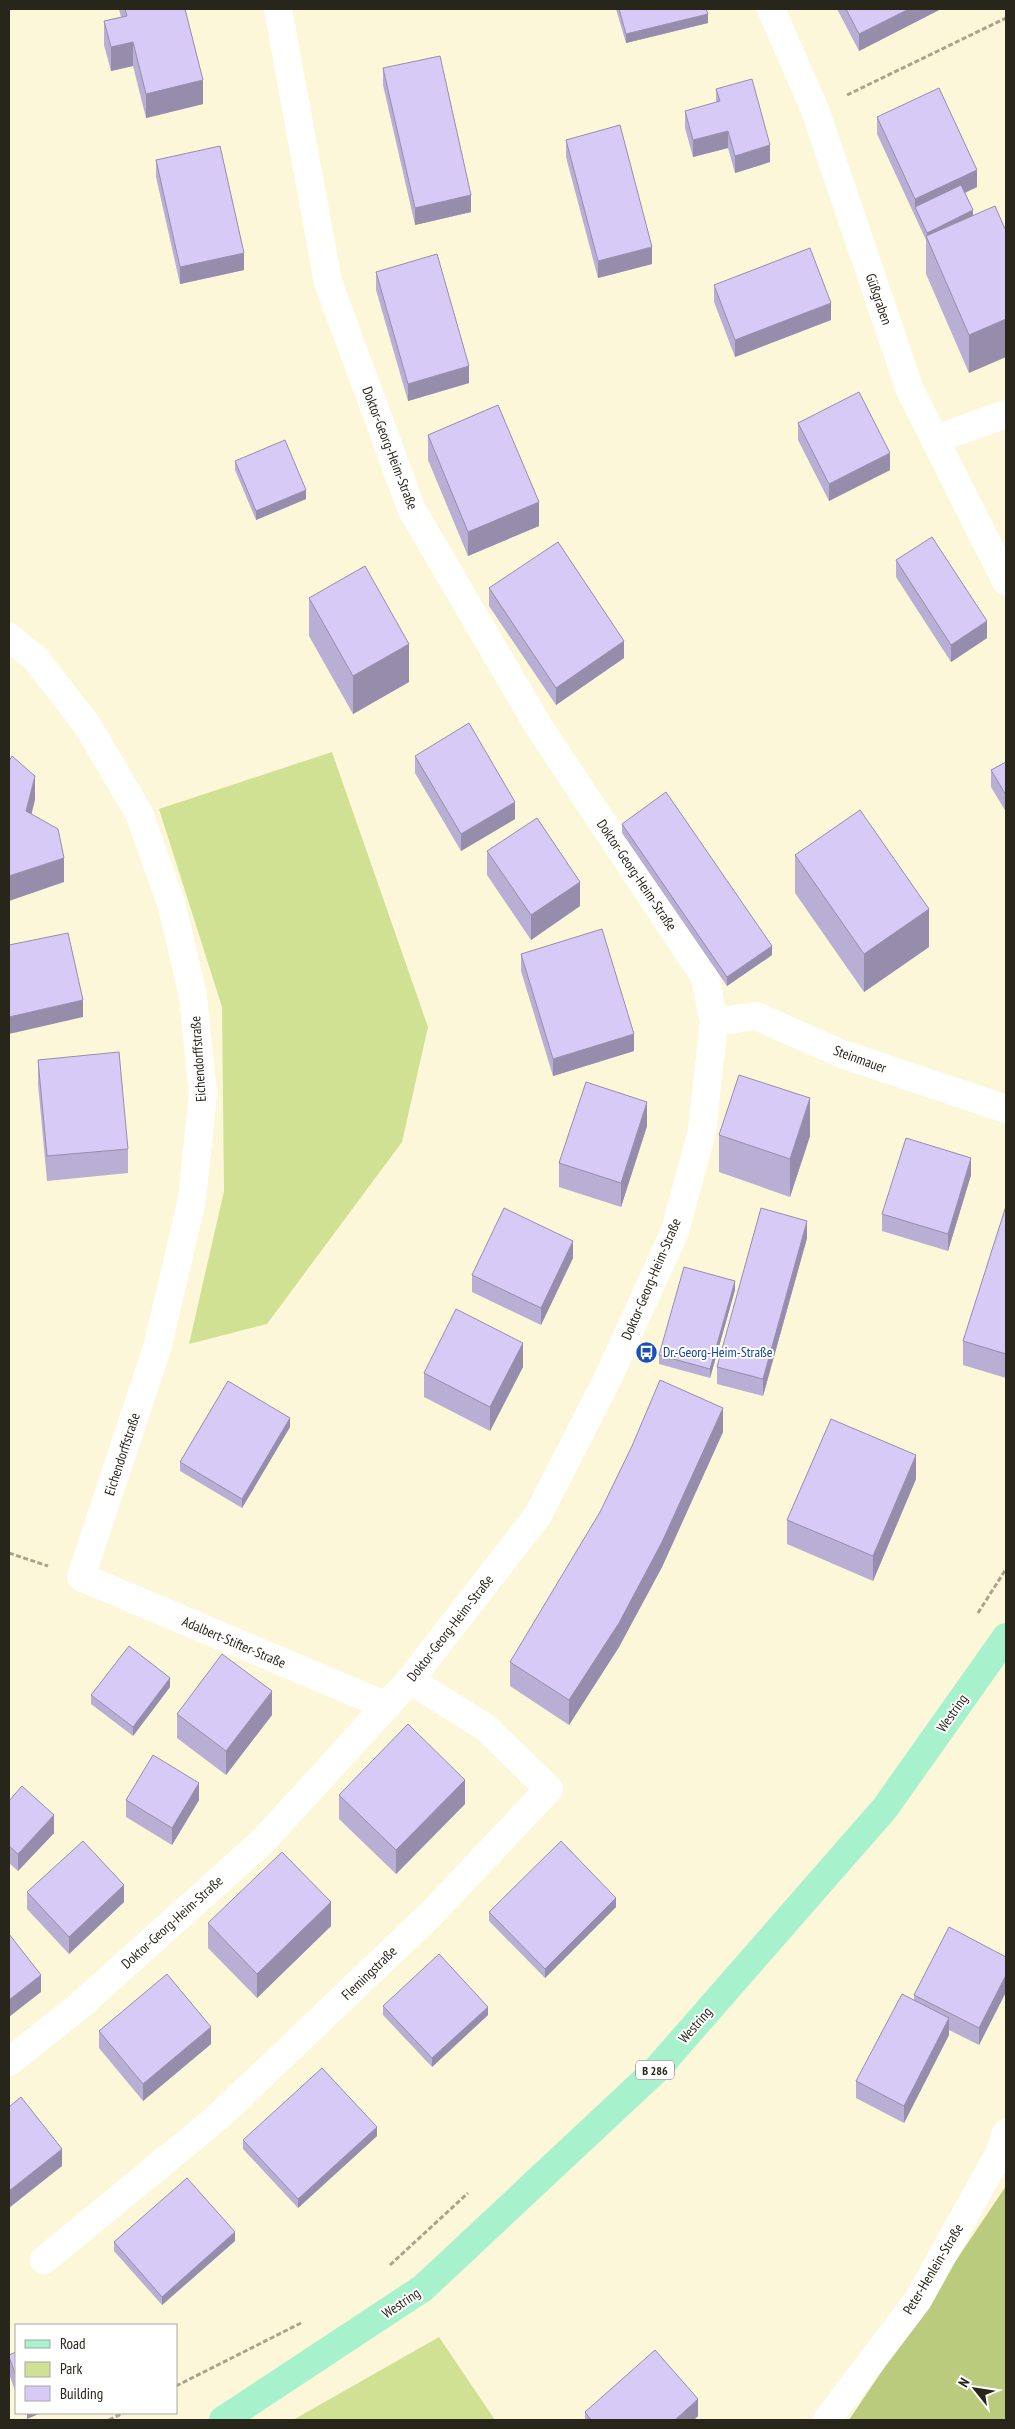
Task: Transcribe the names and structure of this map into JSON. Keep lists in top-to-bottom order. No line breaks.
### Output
{"streets":{"main road":["Westring","B 286"],"street":["Güßgraben","Doktor-Georg-Heim-Straße","Eichendorffstraße","Steinmauer","Adalbert-Stifter-Straße","Flemingstraße","Peter-Henlein-Straße"]},"crossings":[["Doktor-Georg-Heim-Straße","Steinmauer"],["Doktor-Georg-Heim-Straße","Adalbert-Stifter-Straße"],["Doktor-Georg-Heim-Straße","Flemingstraße"],["Eichendorffstraße","Adalbert-Stifter-Straße"]],"places":{"bus stop":["Dr.-Georg-Heim-Straße"]},"legend":["Road","Park","Building"],"north":"top left"}
